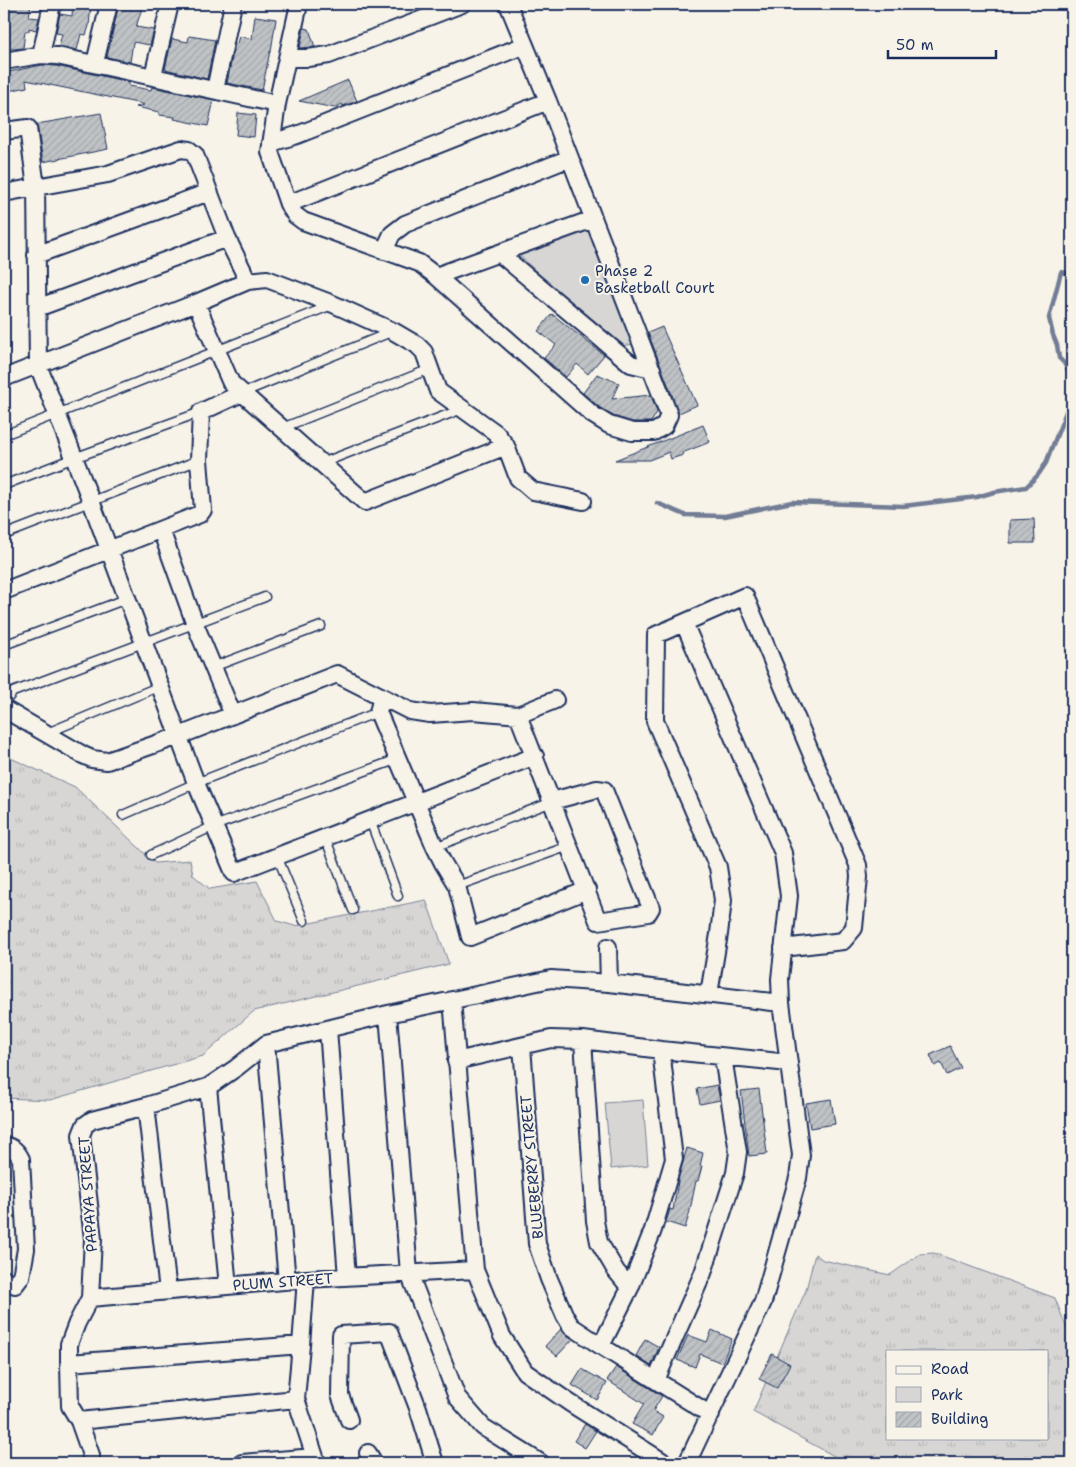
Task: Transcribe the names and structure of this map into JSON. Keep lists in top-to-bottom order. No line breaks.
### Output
{"streets":{"street":["BLUEBERRY STREET","PAPAYA STREET","PLUM STREET"]},"crossings":[["PAPAYA STREET","PLUM STREET"]],"places":["Phase 2 Basketball Court"],"legend":["Road","Park","Building"],"scale_bar":"50 m"}
